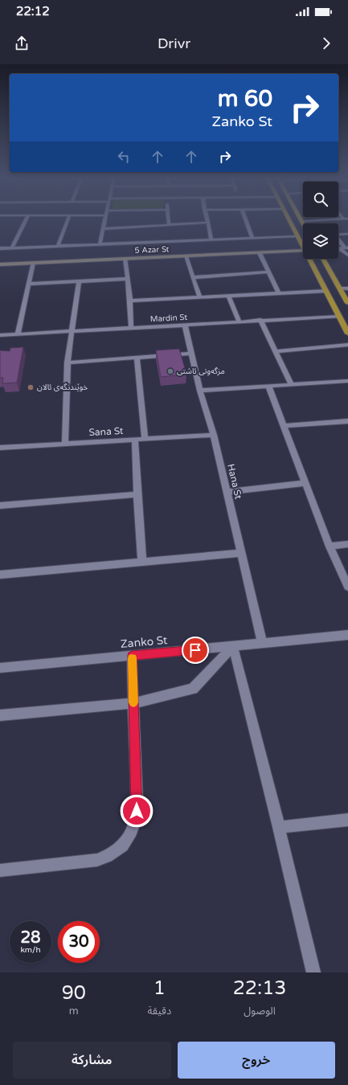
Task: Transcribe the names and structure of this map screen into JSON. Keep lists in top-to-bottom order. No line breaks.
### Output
{"streets":{"main road":["5 Azar St"],"street":["Mardin St","Sana St","Hana St","Zanko St"]},"crossings":[["Mardin St","Hana St"],["Sana St","Hana St"],["Hana St","Zanko St"]],"places":["مزگەوتی ئاشتی","خوێندنگەی ئالان"],"page":{"status":"22:12","header":"Drivr","turn":["60 m","Zanko St"],"speed":"28 km/h","limit":"30","eta":["22:13","الوصول","1","دقيقة","90","m"],"buttons":["خروج","مشاركة"]}}
